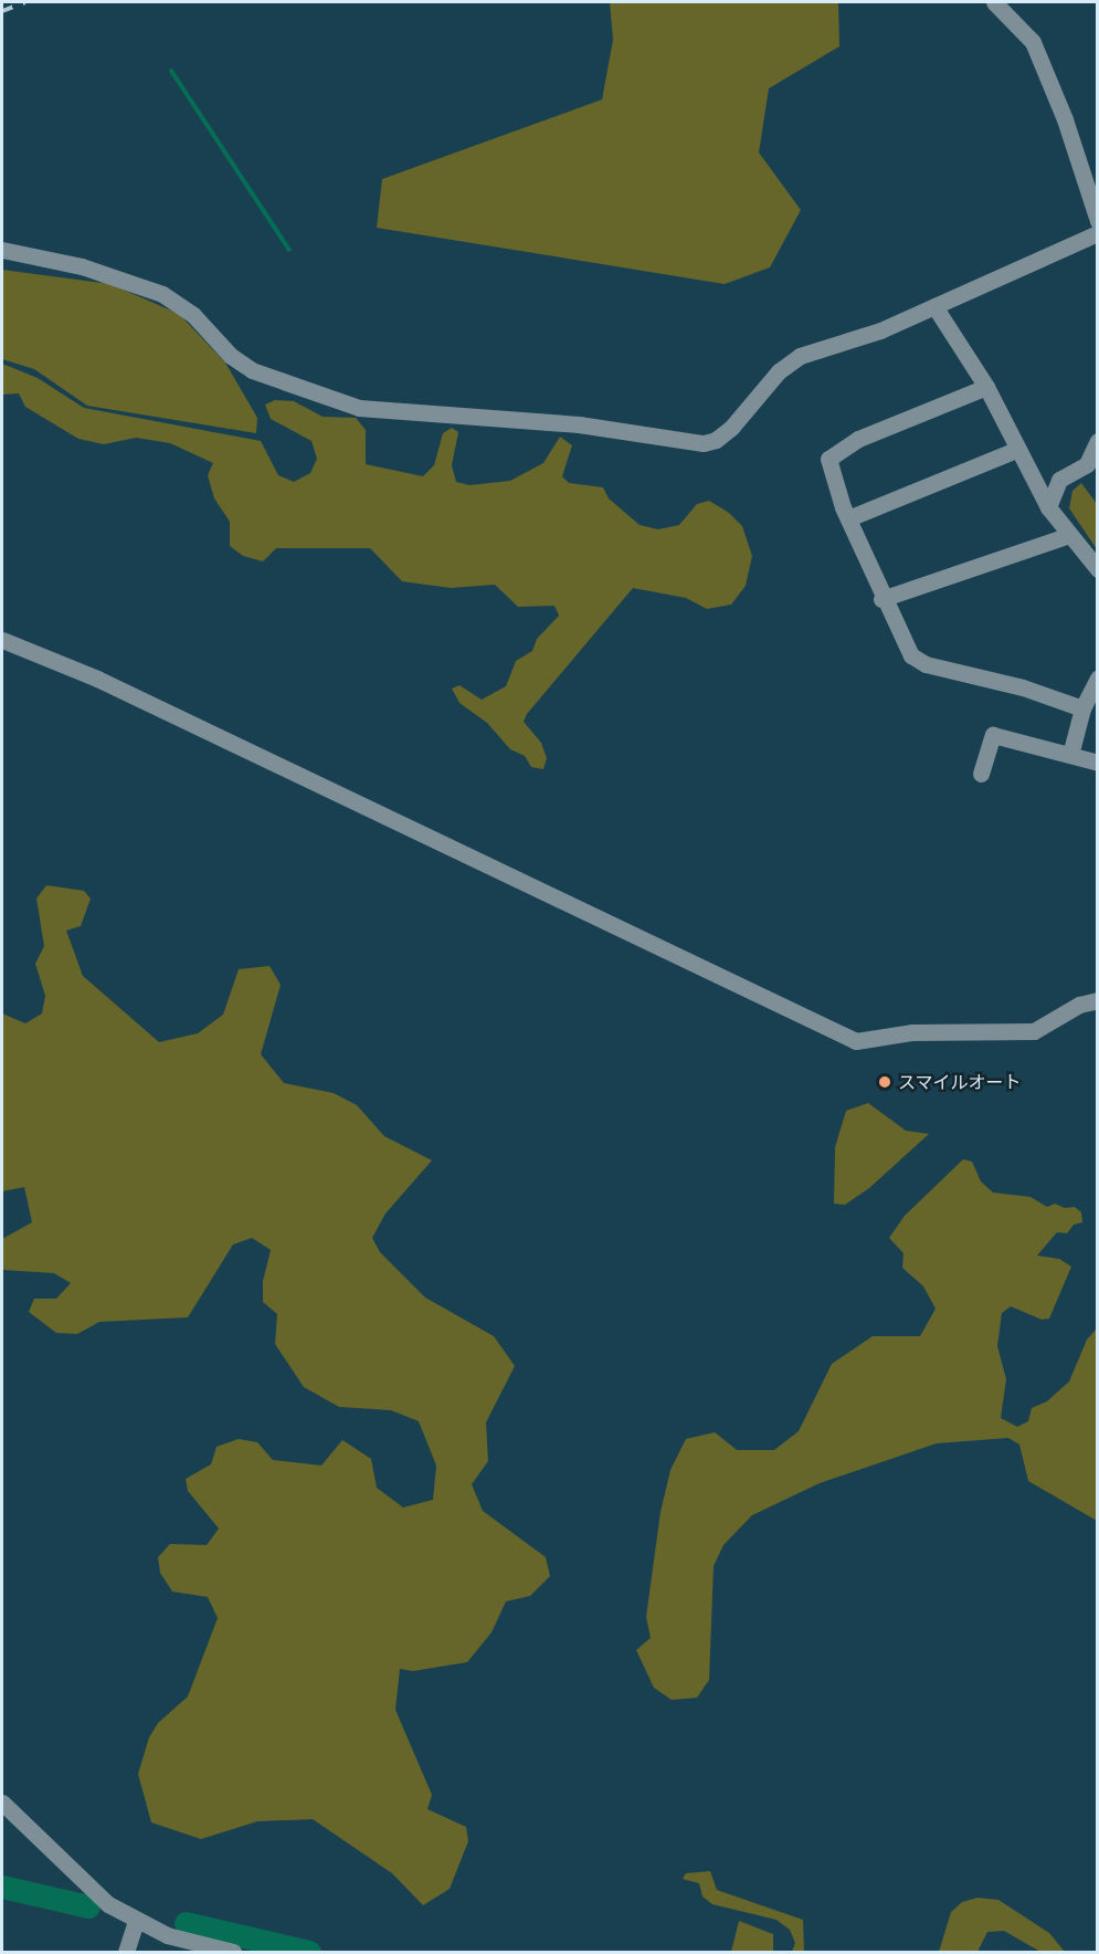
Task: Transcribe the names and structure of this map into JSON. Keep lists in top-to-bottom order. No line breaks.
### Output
{"places":["スマイルオート"]}
